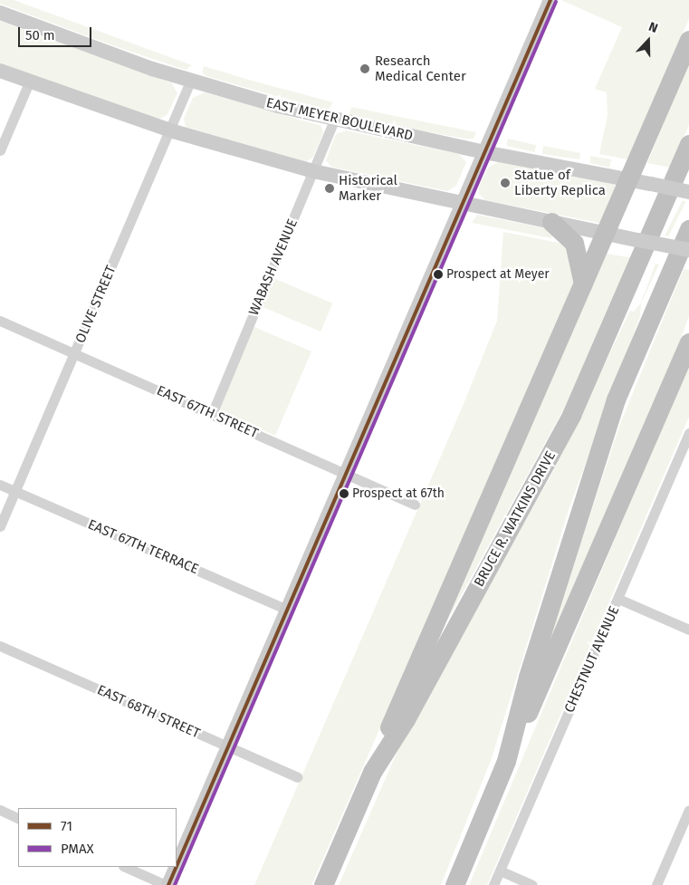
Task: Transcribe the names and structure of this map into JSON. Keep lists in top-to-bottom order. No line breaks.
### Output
{"streets":{"highway":["BRUCE R. WATKINS DRIVE"],"main road":["EAST MEYER BOULEVARD"],"street":["WABASH AVENUE","OLIVE STREET","EAST 67TH STREET","EAST 67TH TERRACE","CHESTNUT AVENUE","EAST 68TH STREET"]},"crossings":[["EAST MEYER BOULEVARD","WABASH AVENUE"],["EAST MEYER BOULEVARD","OLIVE STREET"],["WABASH AVENUE","EAST 67TH STREET"],["OLIVE STREET","EAST 67TH STREET"],["OLIVE STREET","EAST 67TH TERRACE"]],"places":["Research Medical Center","Statue of Liberty Replica","Historical Marker","Prospect at Meyer","Prospect at 67th"],"lines":["transit line 71","transit line PMAX"],"legend":["71","PMAX"],"scale_bar":"50 m","north":"top"}
